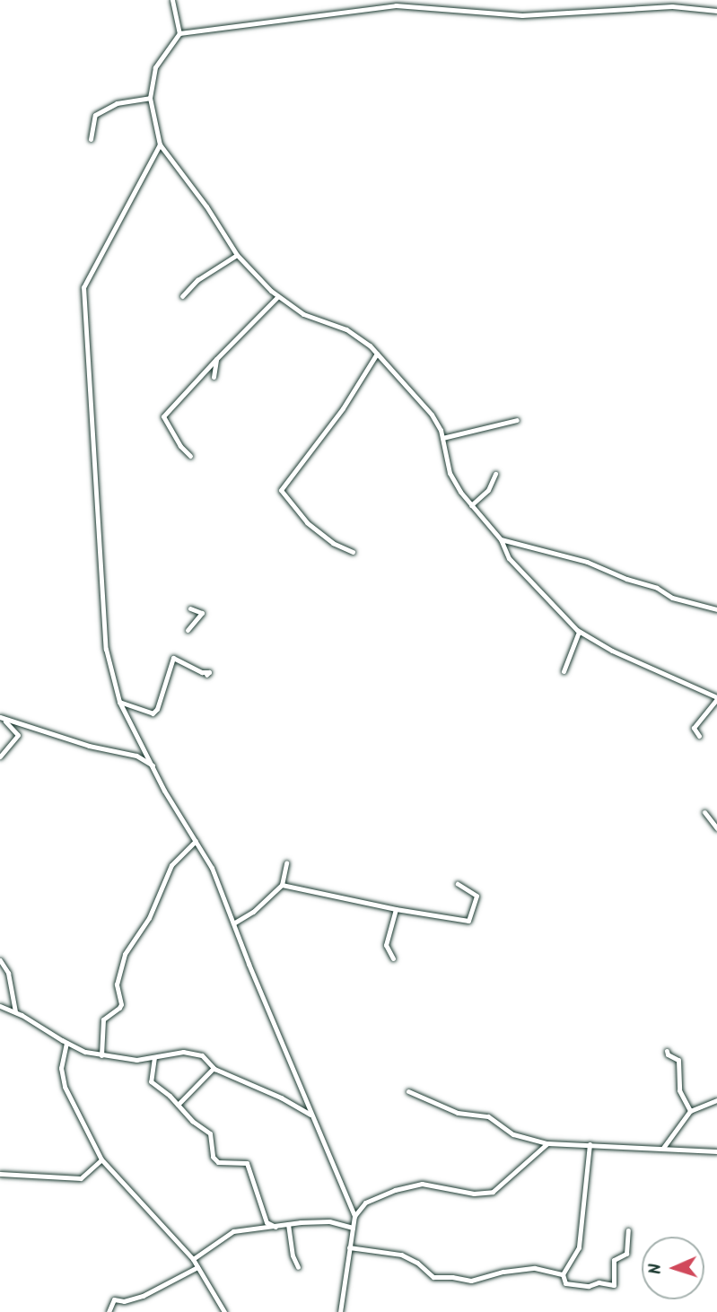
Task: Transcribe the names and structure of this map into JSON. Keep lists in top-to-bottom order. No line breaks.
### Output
{"north":"left"}
